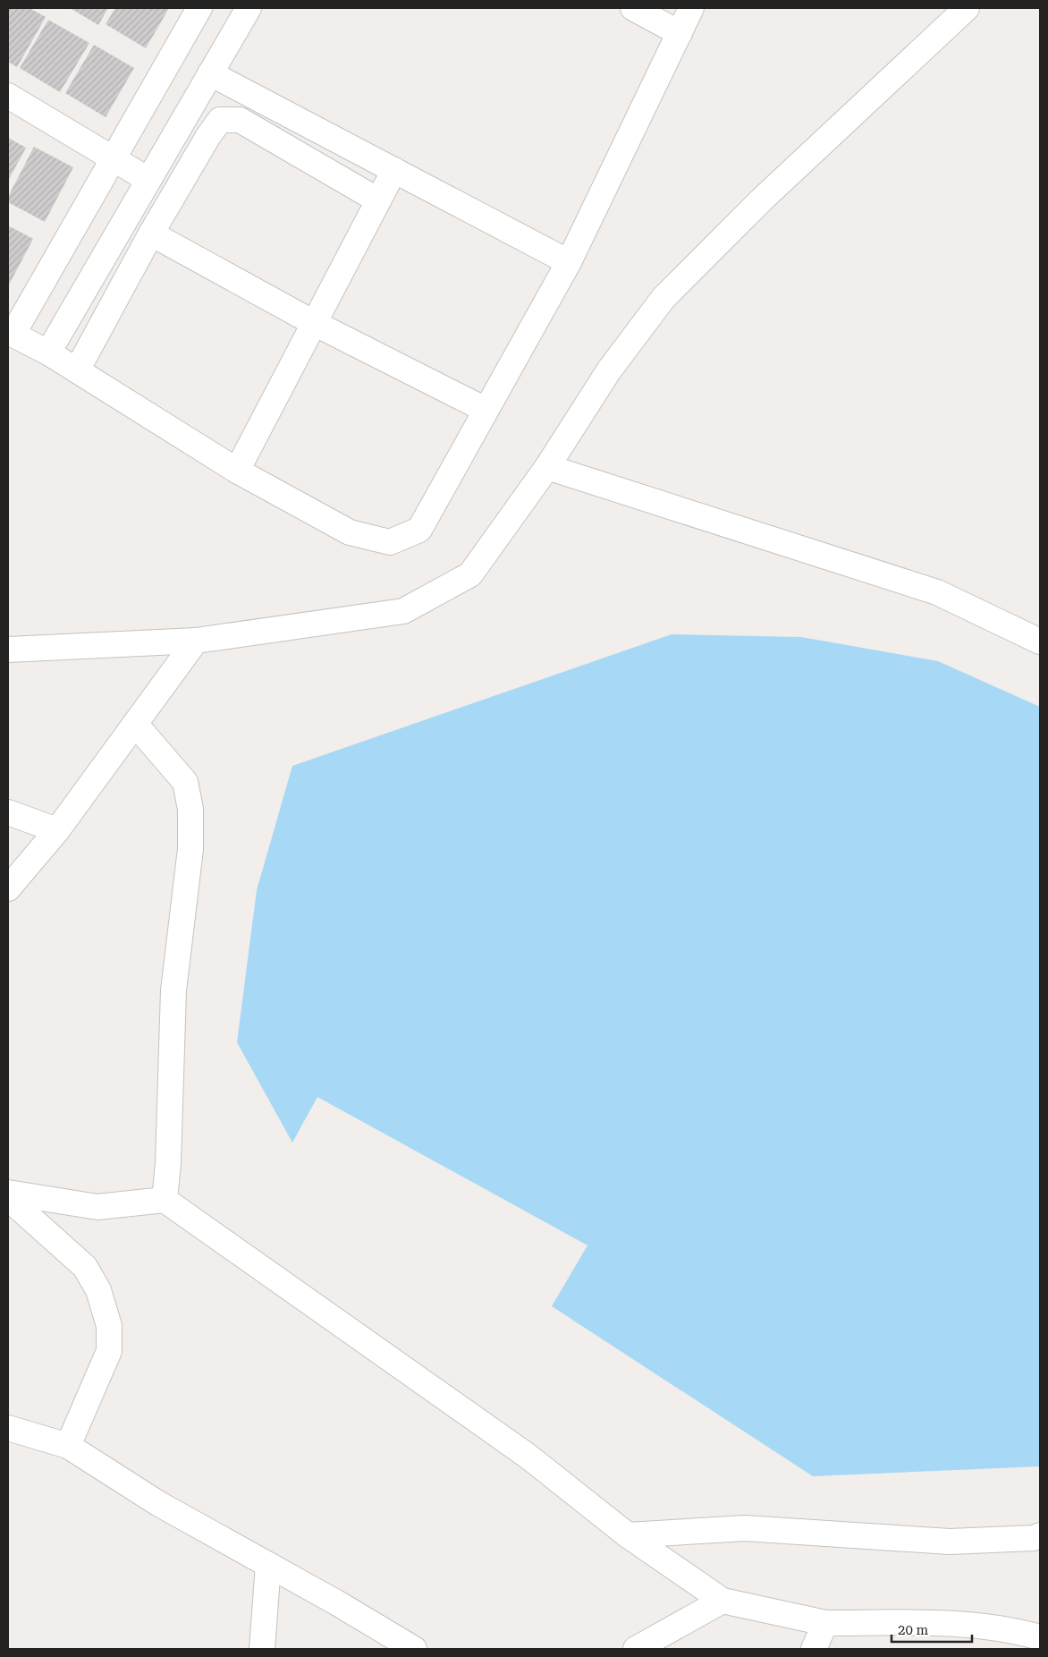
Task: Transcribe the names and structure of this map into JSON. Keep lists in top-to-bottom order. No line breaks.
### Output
{"scale_bar":"20 m"}
